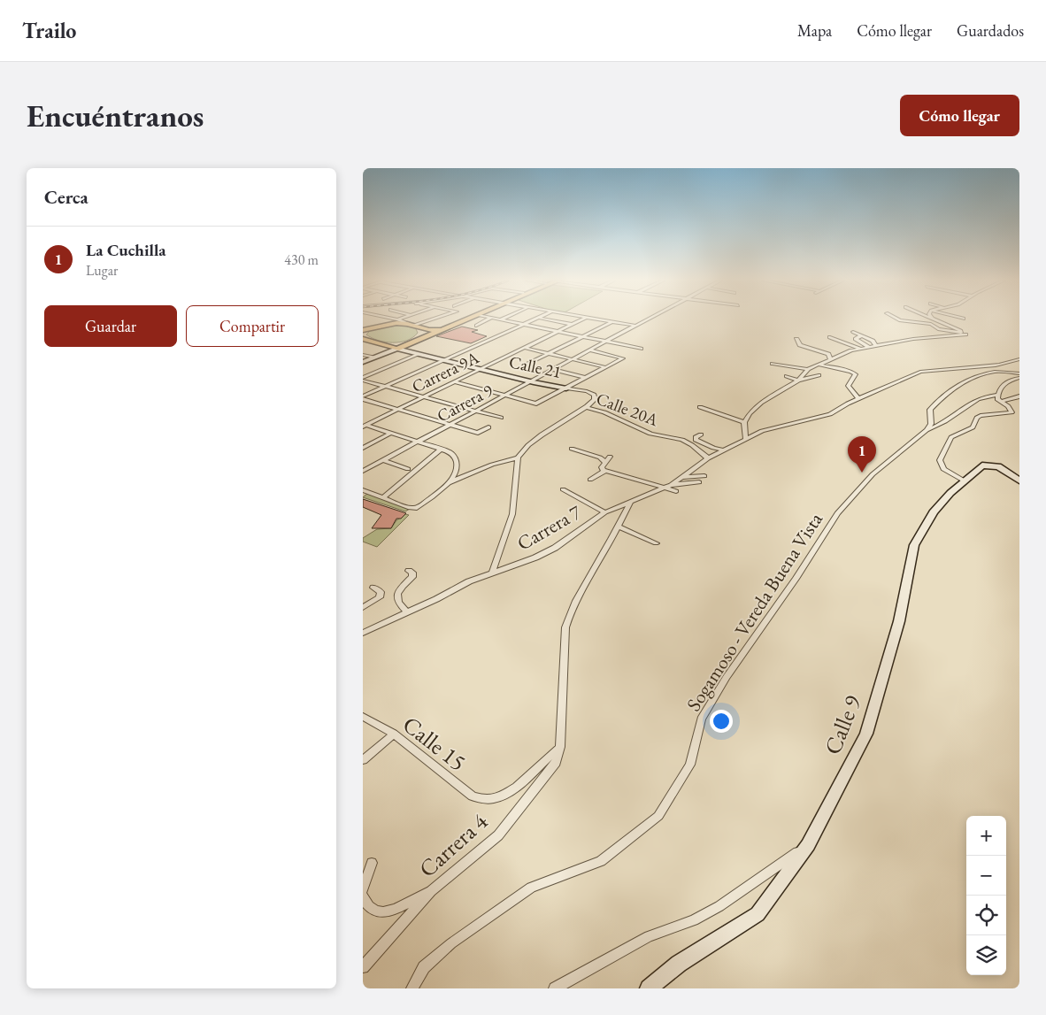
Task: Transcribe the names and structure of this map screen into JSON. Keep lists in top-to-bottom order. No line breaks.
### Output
{"streets":{"main road":["Calle 21"],"street":["Carrera 9A","Carrera 9","Calle 20A","Carrera 7","Sogamoso - Vereda Buena Vista","Calle 9","Calle 15","Carrera 4"]},"crossings":[["Calle 21","Carrera 9A"],["Calle 21","Carrera 9"],["Calle 20A","Carrera 7"],["Carrera 7","Carrera 4"],["Calle 15","Carrera 4"]],"page":{"header":"Trailo","nav":["Mapa","Cómo llegar","Guardados"],"buttons":["Cómo llegar",["Guardar","Compartir"]],"title":"Encuéntranos","heading":"Cerca","list":[{"mark":"1","name":"La Cuchilla","note":"Lugar","value":"430 m"}],"pins":"1","map_buttons":["+","−"]}}
